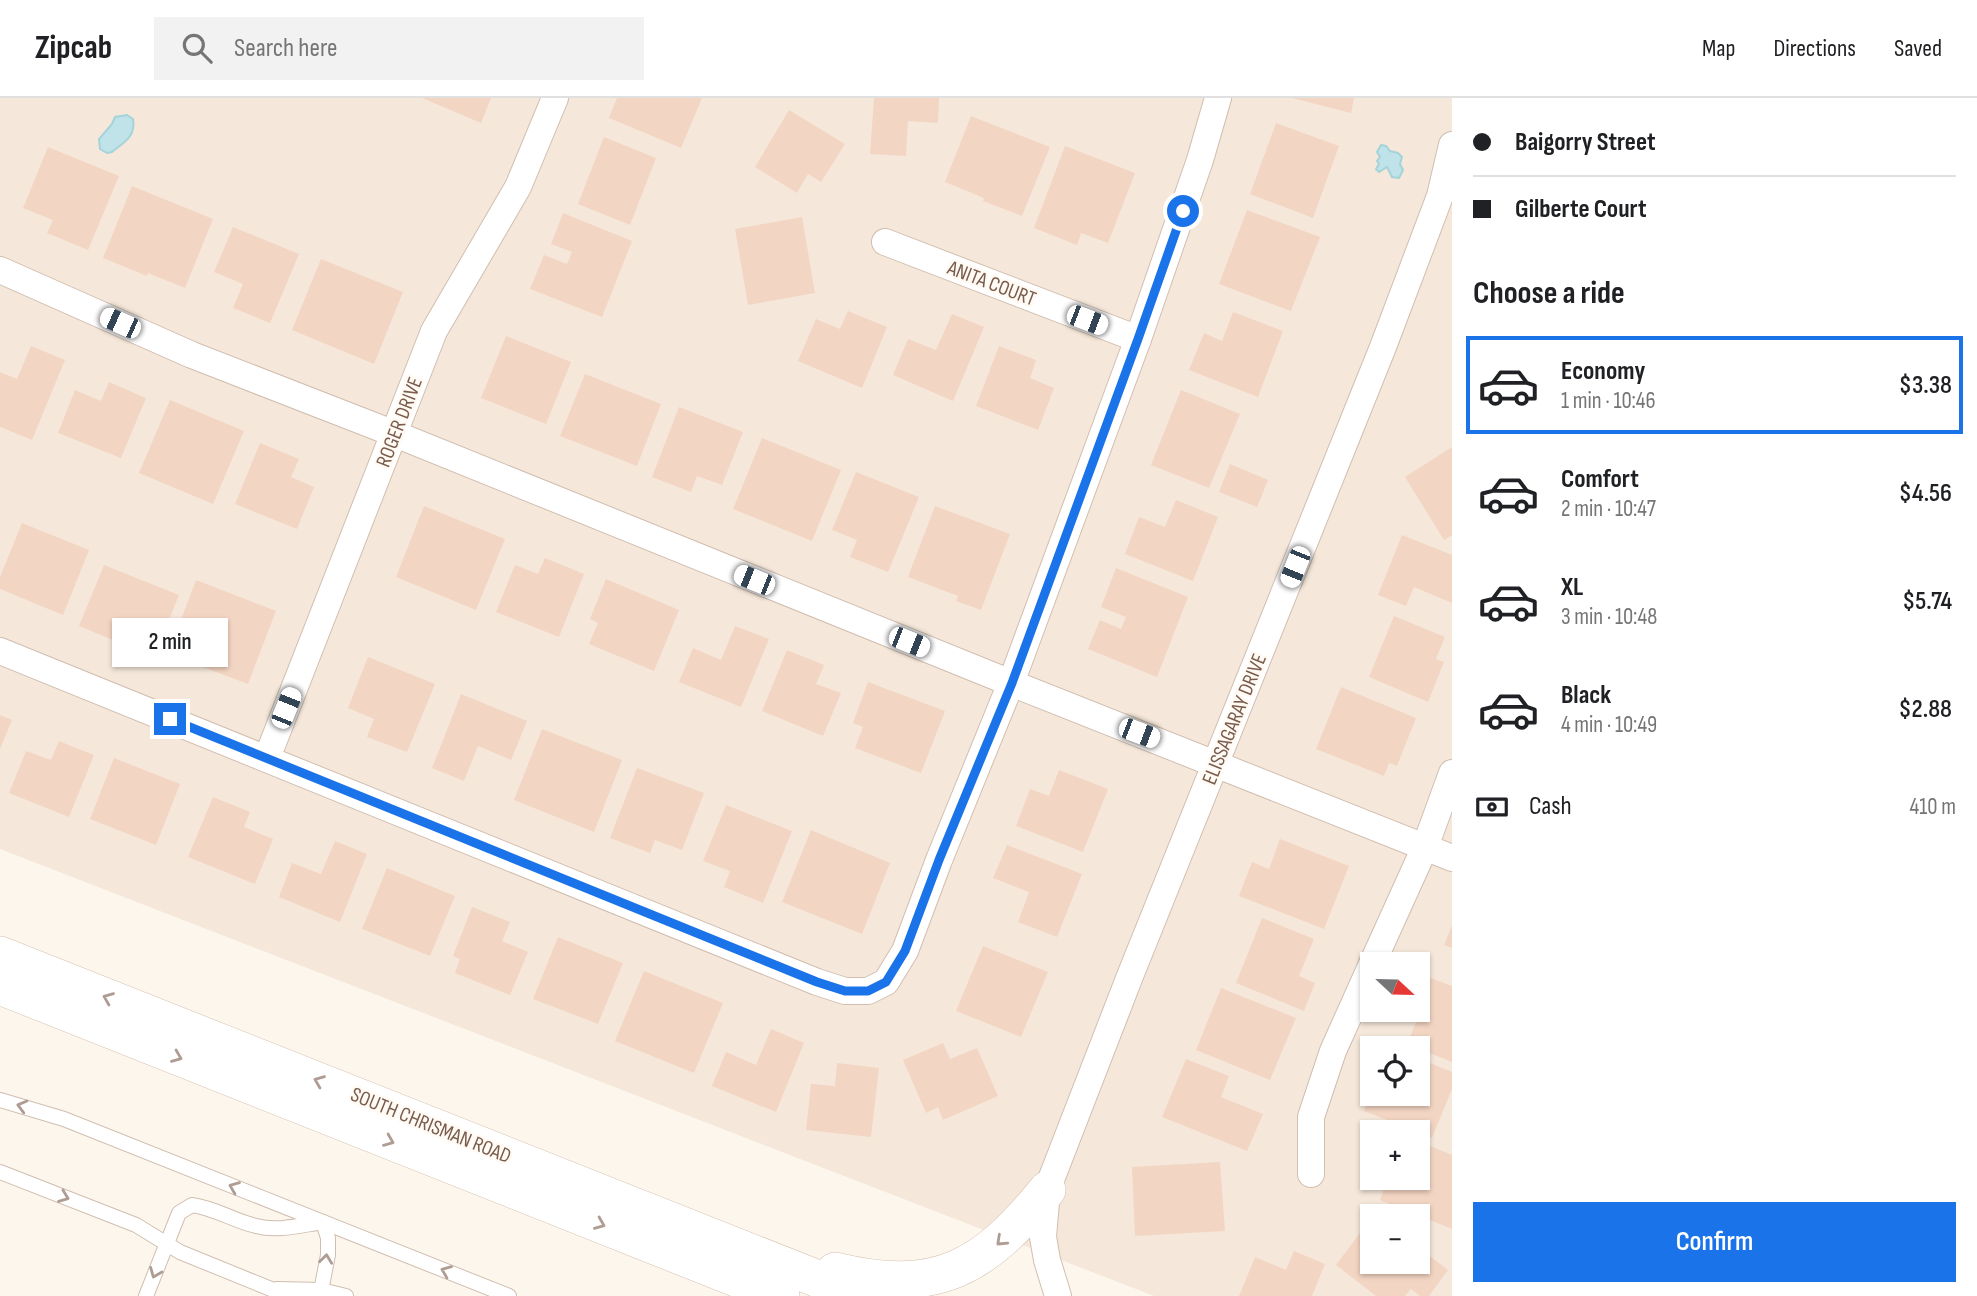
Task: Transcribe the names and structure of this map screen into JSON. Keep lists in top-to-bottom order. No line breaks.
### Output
{"streets":{"street":["ANITA COURT","ROGER DRIVE","ELISSAGARAY DRIVE","SOUTH CHRISMAN ROAD"]},"north":"right","page":{"header":"Zipcab","search":"Search here","nav":["Map","Directions","Saved"],"banner":["Baigorry Street","Gilberte Court"],"heading":"Choose a ride","list":[{"name":"Economy","note":"1 min · 10:46","value":"$3.38"},{"name":"Comfort","note":"2 min · 10:47","value":"$4.56"},{"name":"XL","note":"3 min · 10:48","value":"$5.74"},{"name":"Black","note":"4 min · 10:49","value":"$2.88"}],"bubble":"2 min","pay":["Cash","410 m"],"map_buttons":["+","−"],"buttons":"Confirm"}}
